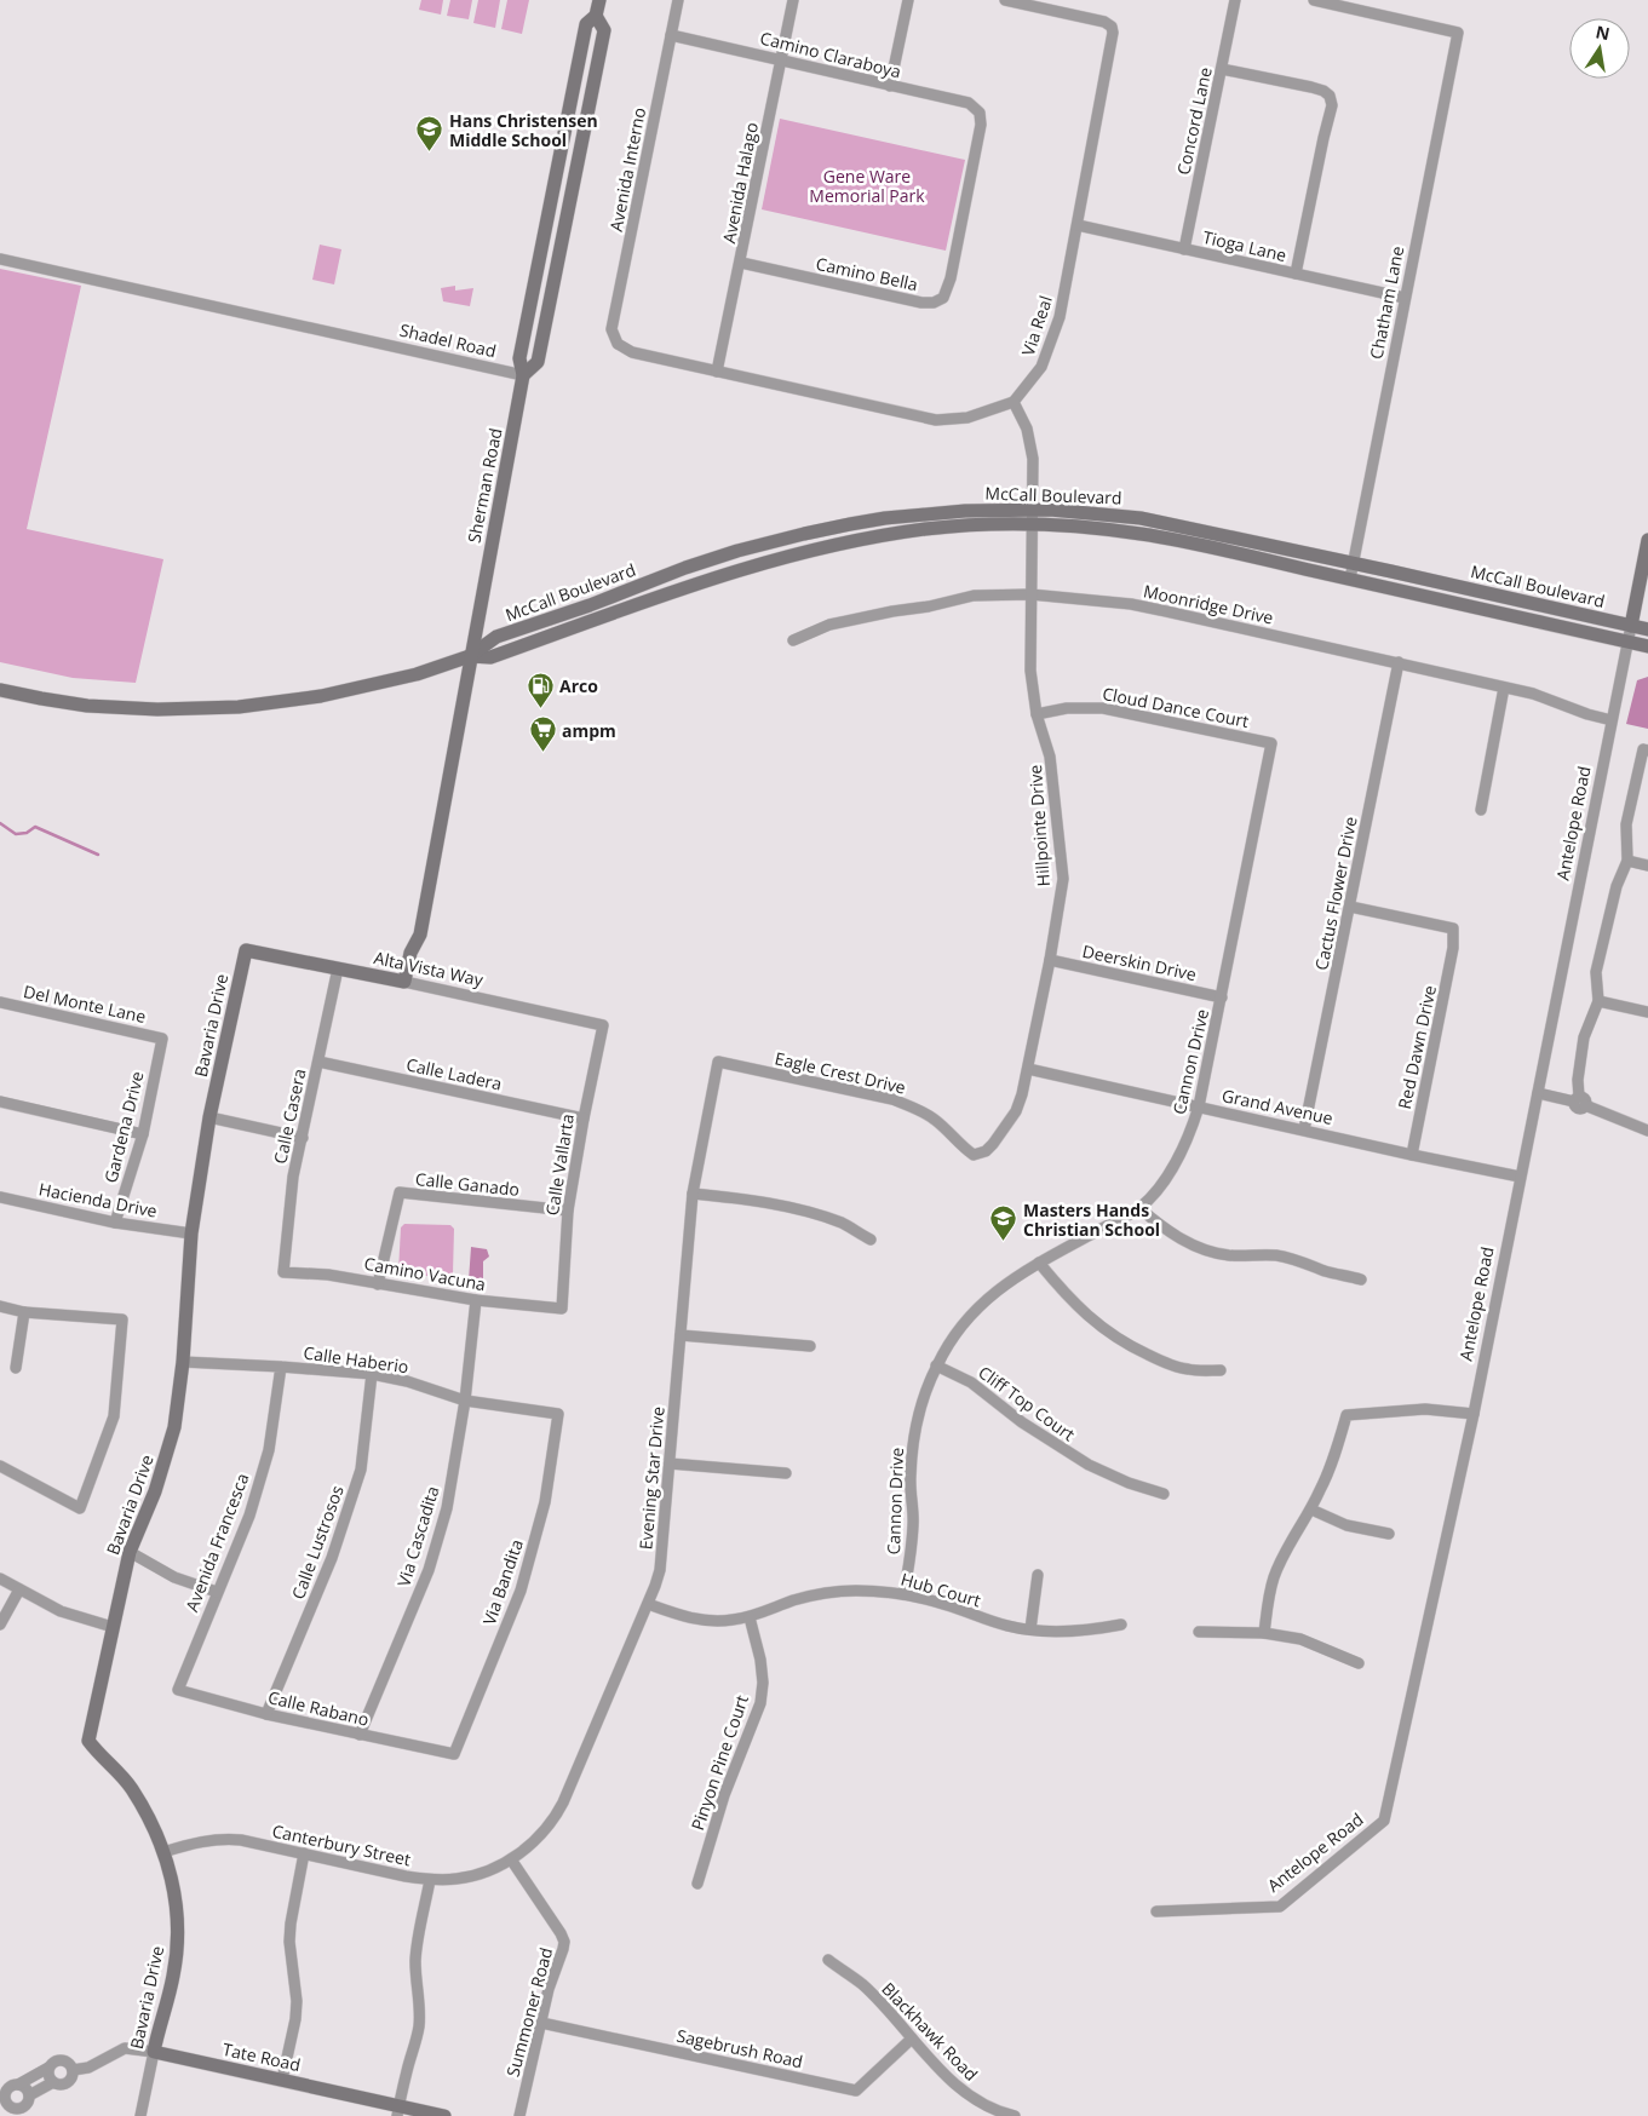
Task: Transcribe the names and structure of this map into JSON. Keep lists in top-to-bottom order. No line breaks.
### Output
{"streets":{"main road":["Sherman Road","McCall Boulevard","Antelope Road","Alta Vista Way","Bavaria Drive","Tate Road"],"street":["Camino Claraboya","Concord Lane","Avenida Interno","Avenida Halago","Tioga Lane","Camino Bella","Chatham Lane","Via Real","Shadel Road","Moonridge Drive","Cloud Dance Court","Hillpointe Drive","Cactus Flower Drive","Deerskin Drive","Del Monte Lane","Red Dawn Drive","Cannon Drive","Eagle Crest Drive","Calle Ladera","Grand Avenue","Calle Casera","Gardena Drive","Calle Vallarta","Calle Ganado","Hacienda Drive","Camino Vacuna","Calle Haberio","Cliff Top Court","Evening Star Drive","Via Cascadita","Avenida Francesca","Calle Lustrosos","Via Bandita","Hub Court","Calle Rabano","Pinyon Pine Court","Canterbury Street","Summoner Road","Blackhawk Road","Sagebrush Road"]},"crossings":[["Camino Claraboya","Avenida Interno"],["Camino Claraboya","Avenida Halago"],["Camino Claraboya","Camino Bella"],["Concord Lane","Tioga Lane"],["Avenida Interno","Avenida Halago"],["Avenida Halago","Camino Bella"],["Tioga Lane","Chatham Lane"],["Tioga Lane","Via Real"],["Chatham Lane","McCall Boulevard"],["Via Real","Hillpointe Drive"],["Shadel Road","Sherman Road"],["Sherman Road","McCall Boulevard"],["Sherman Road","Alta Vista Way"],["McCall Boulevard","Antelope Road"],["McCall Boulevard","Hillpointe Drive"],["Moonridge Drive","Antelope Road"],["Moonridge Drive","Hillpointe Drive"],["Moonridge Drive","Cactus Flower Drive"],["Cloud Dance Court","Hillpointe Drive"],["Cloud Dance Court","Cannon Drive"],["Antelope Road","Grand Avenue"],["Hillpointe Drive","Deerskin Drive"],["Hillpointe Drive","Eagle Crest Drive"],["Hillpointe Drive","Grand Avenue"],["Cactus Flower Drive","Red Dawn Drive"],["Cactus Flower Drive","Grand Avenue"],["Deerskin Drive","Cannon Drive"],["Alta Vista Way","Bavaria Drive"],["Alta Vista Way","Calle Casera"],["Alta Vista Way","Calle Vallarta"],["Del Monte Lane","Gardena Drive"],["Bavaria Drive","Hacienda Drive"],["Bavaria Drive","Calle Haberio"],["Bavaria Drive","Canterbury Street"],["Bavaria Drive","Tate Road"],["Red Dawn Drive","Grand Avenue"],["Cannon Drive","Grand Avenue"],["Cannon Drive","Cliff Top Court"],["Cannon Drive","Hub Court"],["Eagle Crest Drive","Evening Star Drive"],["Calle Ladera","Calle Casera"],["Calle Ladera","Calle Vallarta"],["Calle Casera","Camino Vacuna"],["Gardena Drive","Hacienda Drive"],["Calle Vallarta","Calle Ganado"],["Calle Vallarta","Camino Vacuna"],["Calle Ganado","Camino Vacuna"],["Camino Vacuna","Via Cascadita"],["Calle Haberio","Via Cascadita"],["Calle Haberio","Avenida Francesca"],["Calle Haberio","Calle Lustrosos"],["Calle Haberio","Via Bandita"],["Evening Star Drive","Hub Court"],["Evening Star Drive","Canterbury Street"],["Evening Star Drive","Summoner Road"],["Via Cascadita","Calle Rabano"],["Avenida Francesca","Calle Rabano"],["Calle Lustrosos","Calle Rabano"],["Via Bandita","Calle Rabano"],["Hub Court","Pinyon Pine Court"],["Canterbury Street","Summoner Road"],["Summoner Road","Sagebrush Road"],["Blackhawk Road","Sagebrush Road"]],"parks":["Gene Ware Memorial Park"],"places":{"school or university":["Hans Christensen Middle School","Masters Hands Christian School"],"fuel station":["Arco"],"supermarket":["ampm"]},"north":"top"}
